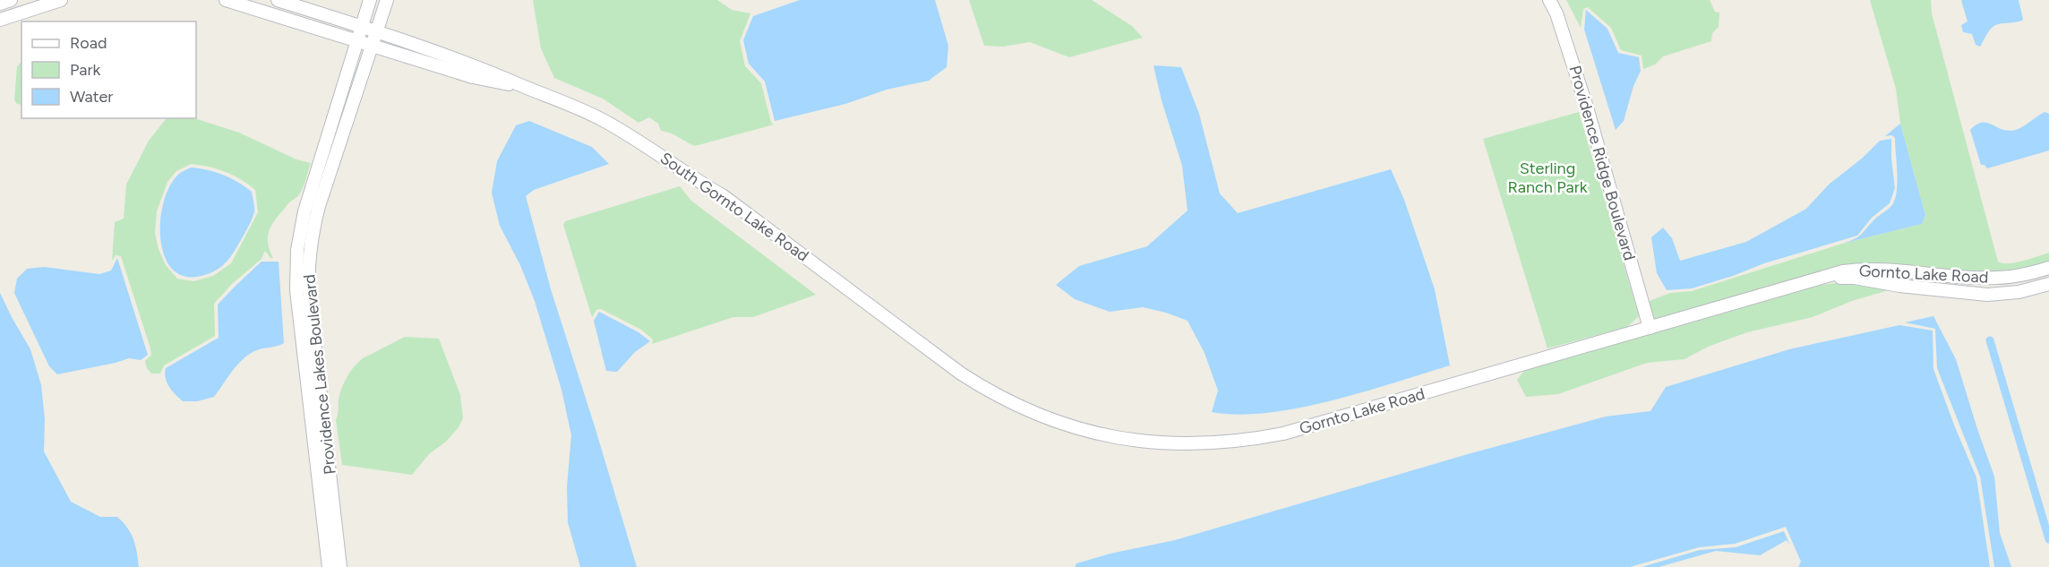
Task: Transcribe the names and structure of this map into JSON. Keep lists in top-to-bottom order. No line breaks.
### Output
{"streets":{"street":["Providence Ridge Boulevard","South Gornto Lake Road","Gornto Lake Road","Providence Lakes Boulevard"]},"crossings":[["Providence Ridge Boulevard","Gornto Lake Road"],["South Gornto Lake Road","Gornto Lake Road"],["South Gornto Lake Road","Providence Lakes Boulevard"]],"parks":["Sterling Ranch Park"],"legend":["Road","Park","Water"]}
